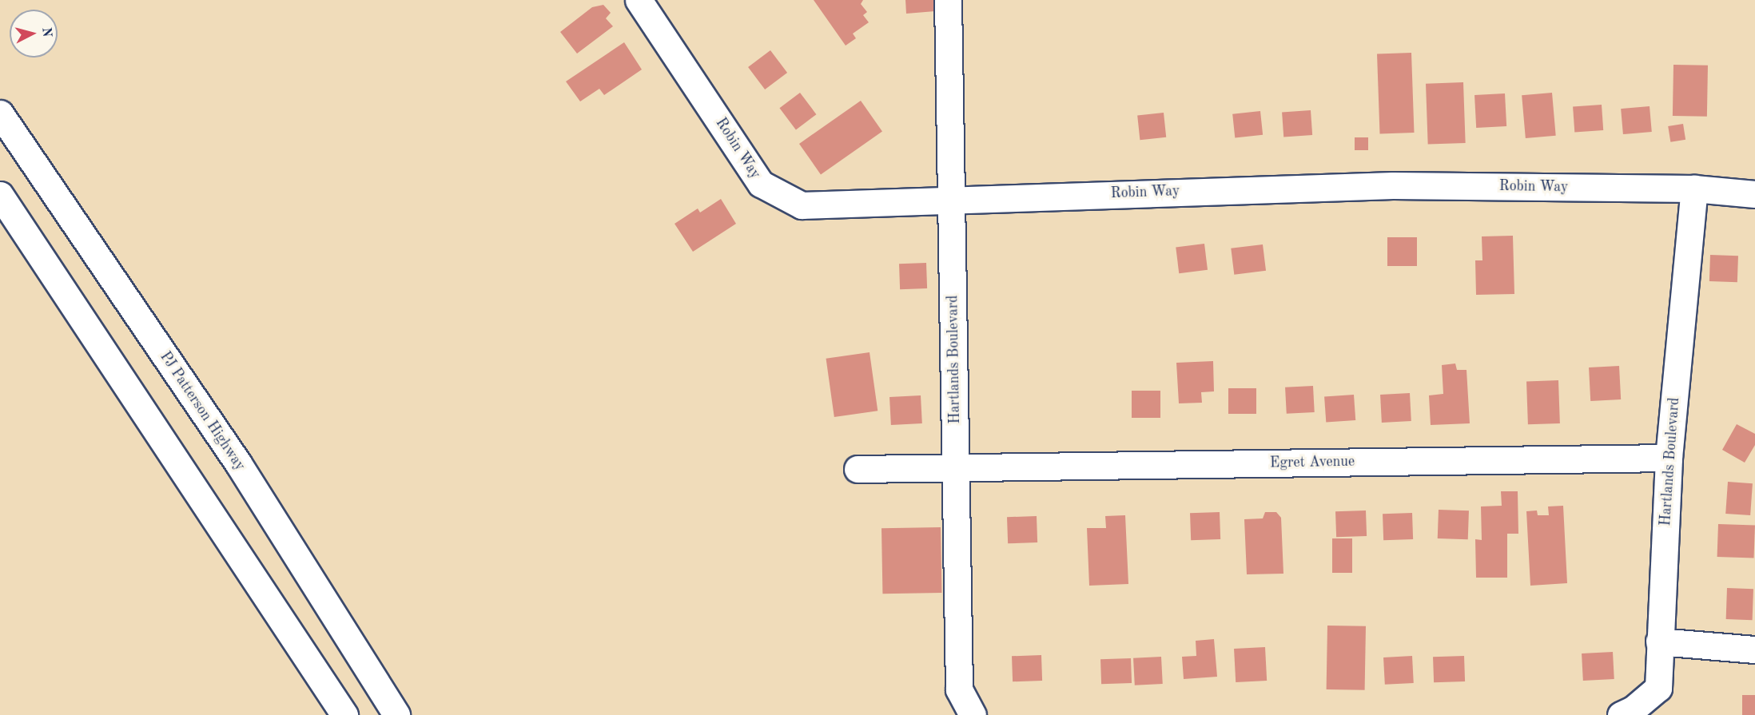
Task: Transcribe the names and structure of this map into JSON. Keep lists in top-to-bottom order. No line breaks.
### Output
{"streets":{"main road":["Robin Way","Hartlands Boulevard","PJ Patterson Highway","Egret Avenue"]},"crossings":[["Robin Way","Hartlands Boulevard"],["Hartlands Boulevard","Egret Avenue"]],"north":"right"}
